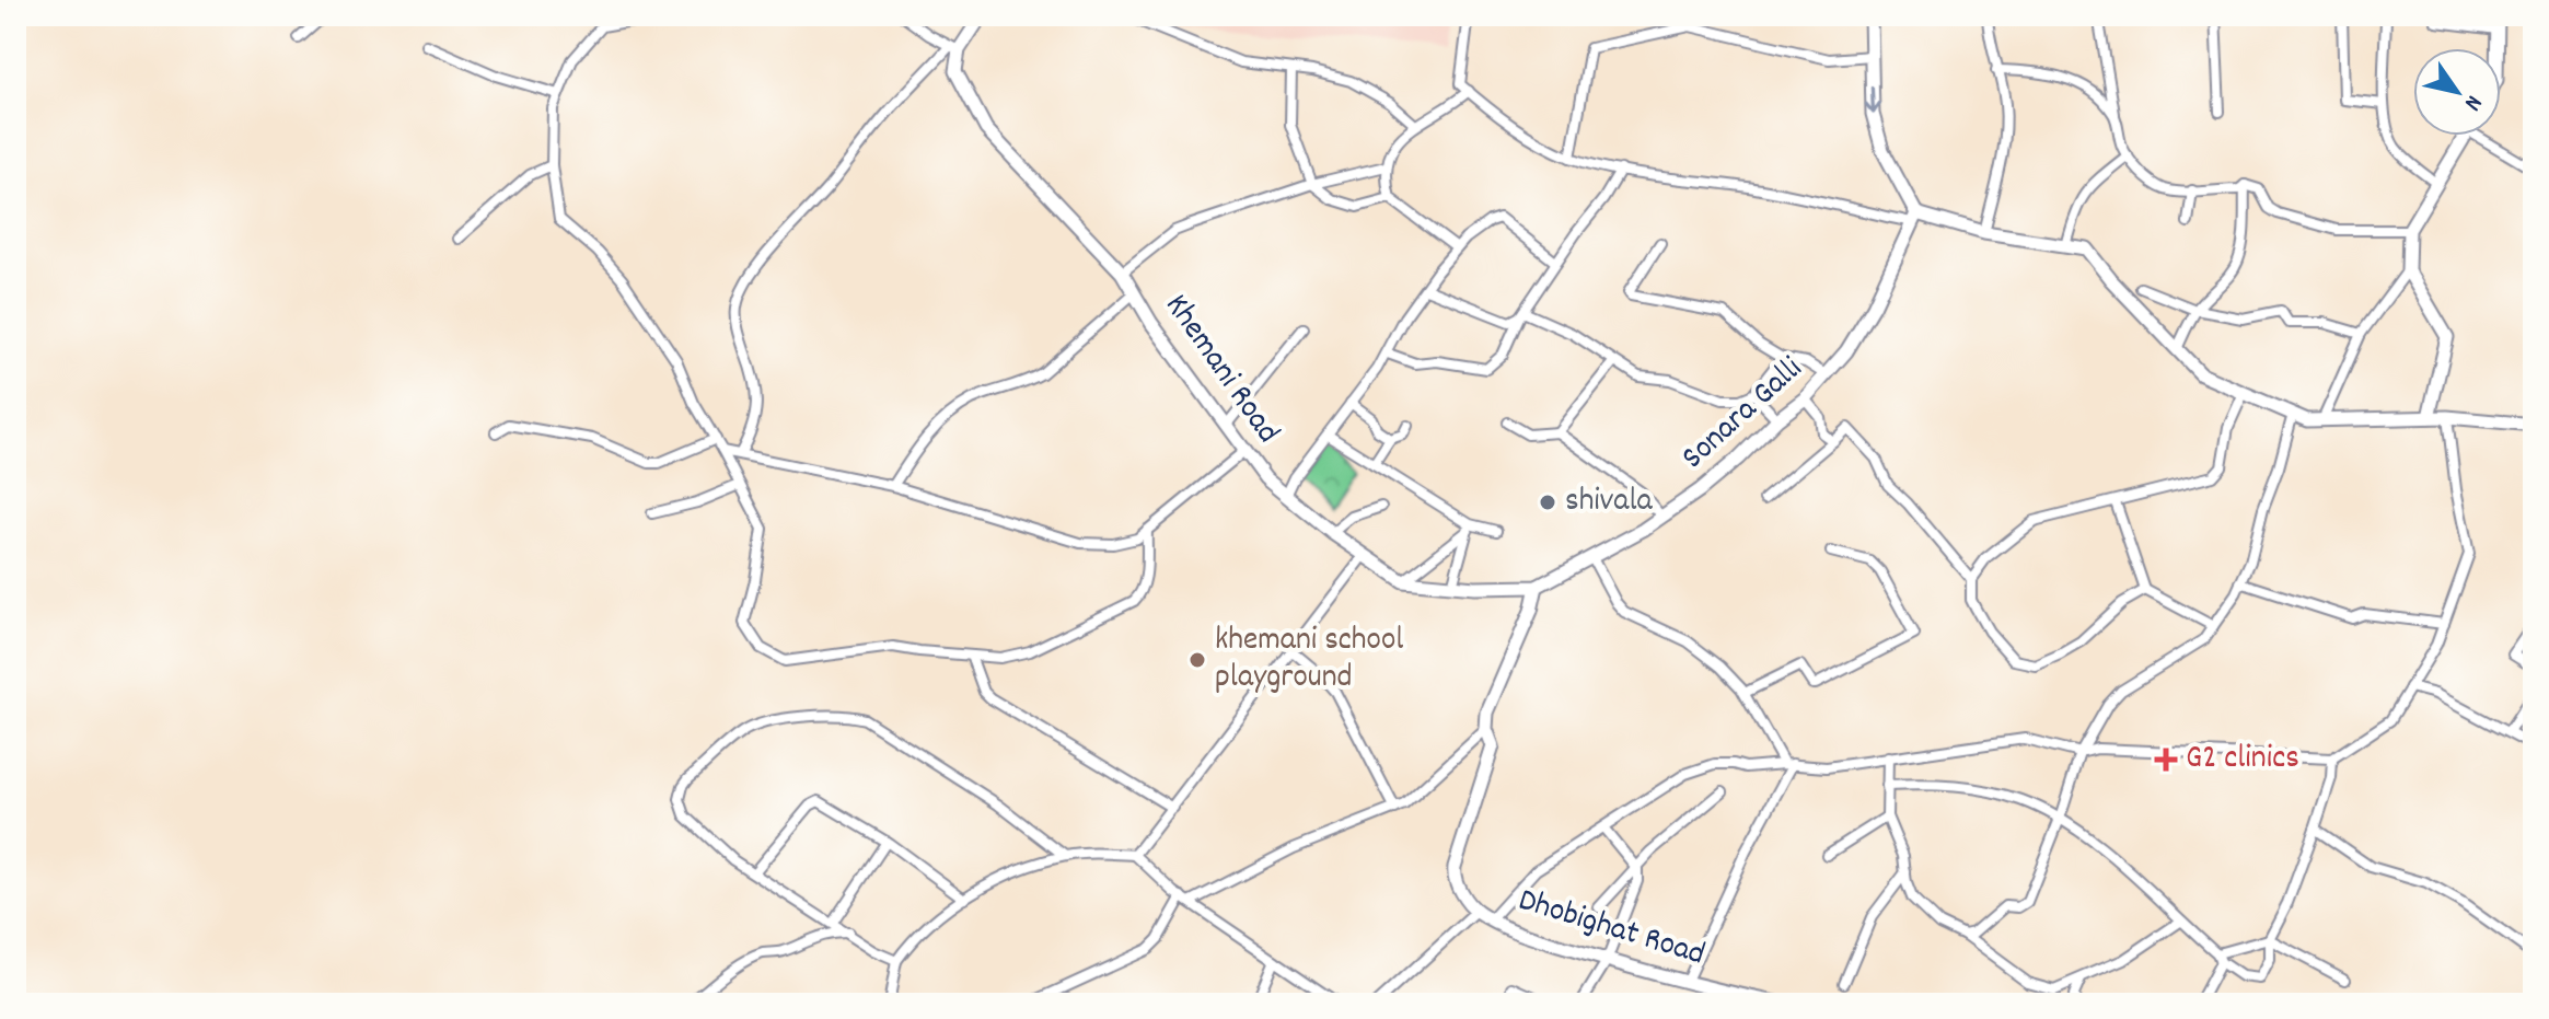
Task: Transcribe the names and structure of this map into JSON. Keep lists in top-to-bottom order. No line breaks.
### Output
{"streets":{"street":["Khemani Road","Sonara Galli","Dhobighat Road"]},"crossings":[["Khemani Road","Sonara Galli"]],"places":{"other":["shivala","khemani school playground"],"health":["G2 clinics"]},"north":"bottom right"}
